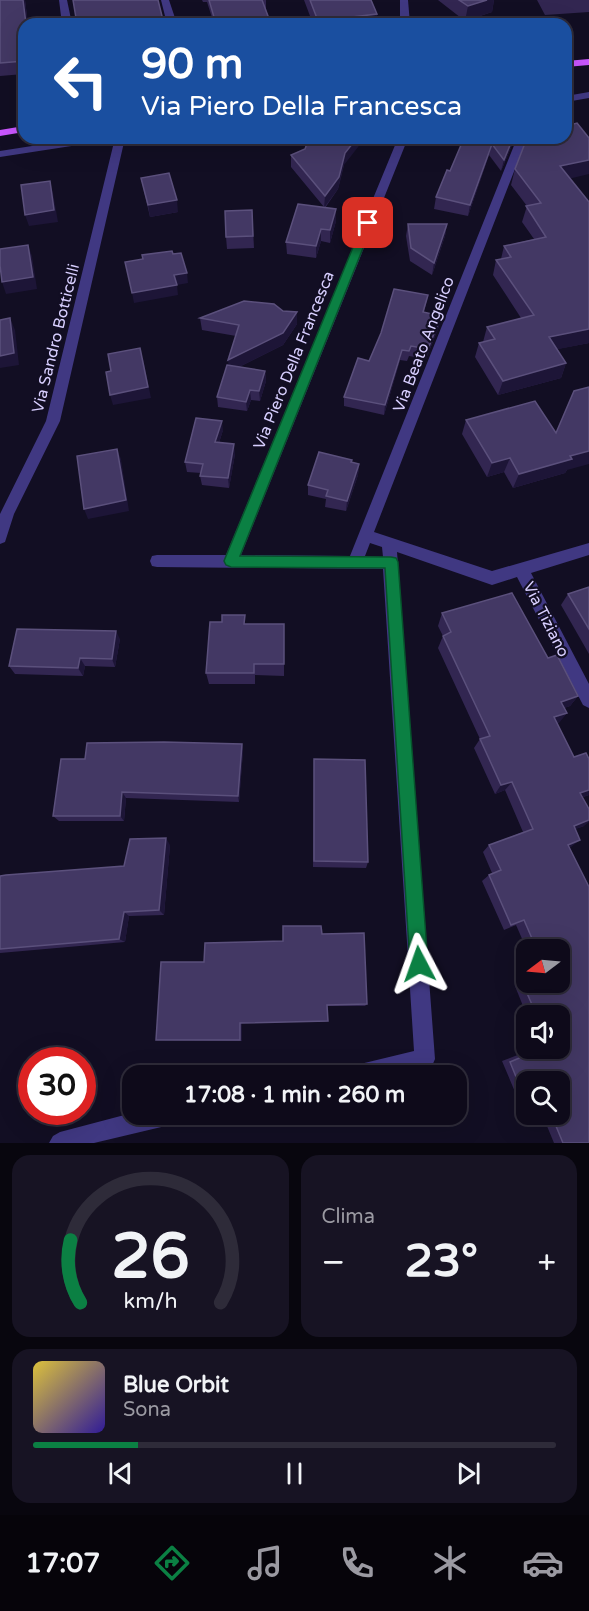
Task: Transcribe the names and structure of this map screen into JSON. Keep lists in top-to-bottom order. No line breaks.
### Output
{"streets":{"street":["Via Sandro Botticelli","Via Beato Angelico","Via Piero Della Francesca","Via Tiziano"]},"north":"left","page":{"turn":["90 m","Via Piero Della Francesca"],"limit":"30","trip":"17:08 · 1 min · 260 m","tile":"Clima","heat":["−","23°","+"],"song":["Blue Orbit","Sona"],"tabs":"17:07","gauge":["26","km/h"]}}
